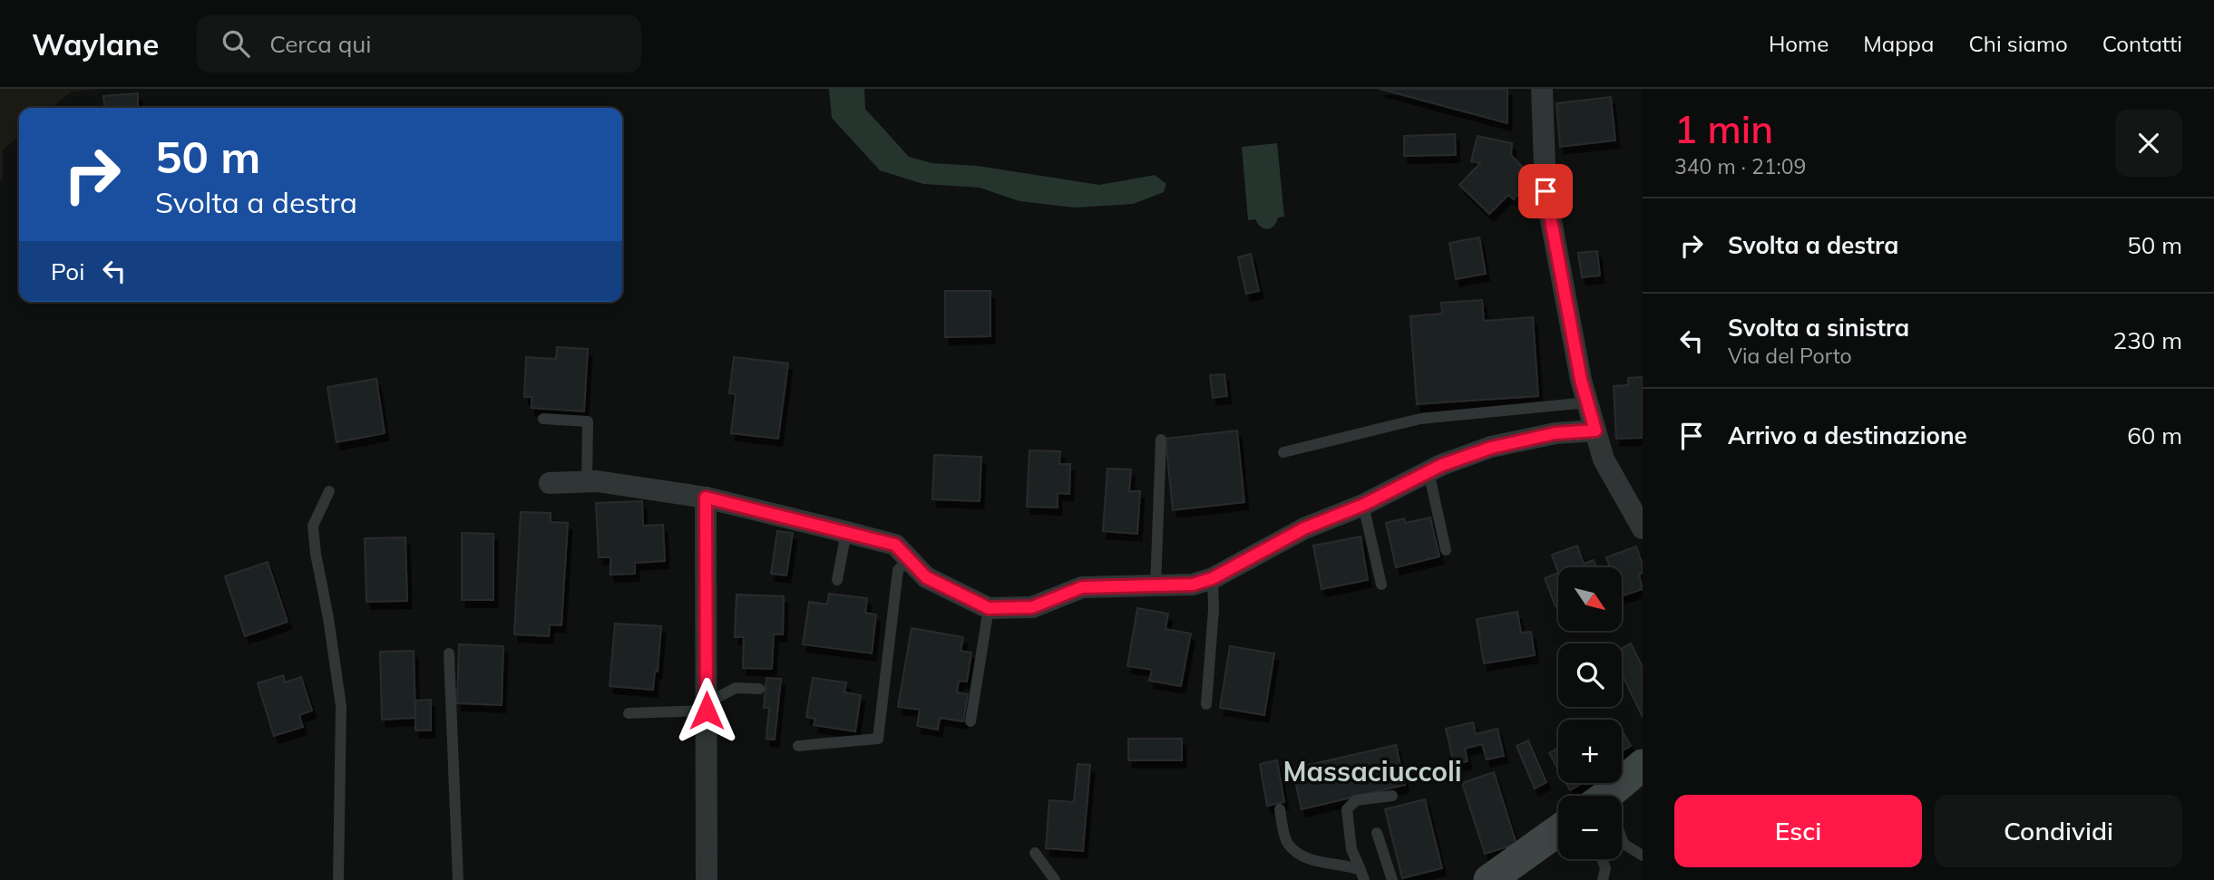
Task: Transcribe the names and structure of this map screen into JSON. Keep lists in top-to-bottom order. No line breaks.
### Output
{"districts":["Massaciuccoli"],"north":"bottom right","page":{"header":"Waylane","search":"Cerca qui","nav":["Home","Mappa","Chi siamo","Contatti"],"heading":["1 min","340 m · 21:09"],"turn":["50 m","Svolta a destra"],"list":[{"name":"Svolta a destra","value":"50 m"},{"name":"Svolta a sinistra","note":"Via del Porto","value":"230 m"},{"name":"Arrivo a destinazione","value":"60 m"}],"then":"Poi","map_buttons":["+","−"],"buttons":["Esci","Condividi"]}}
